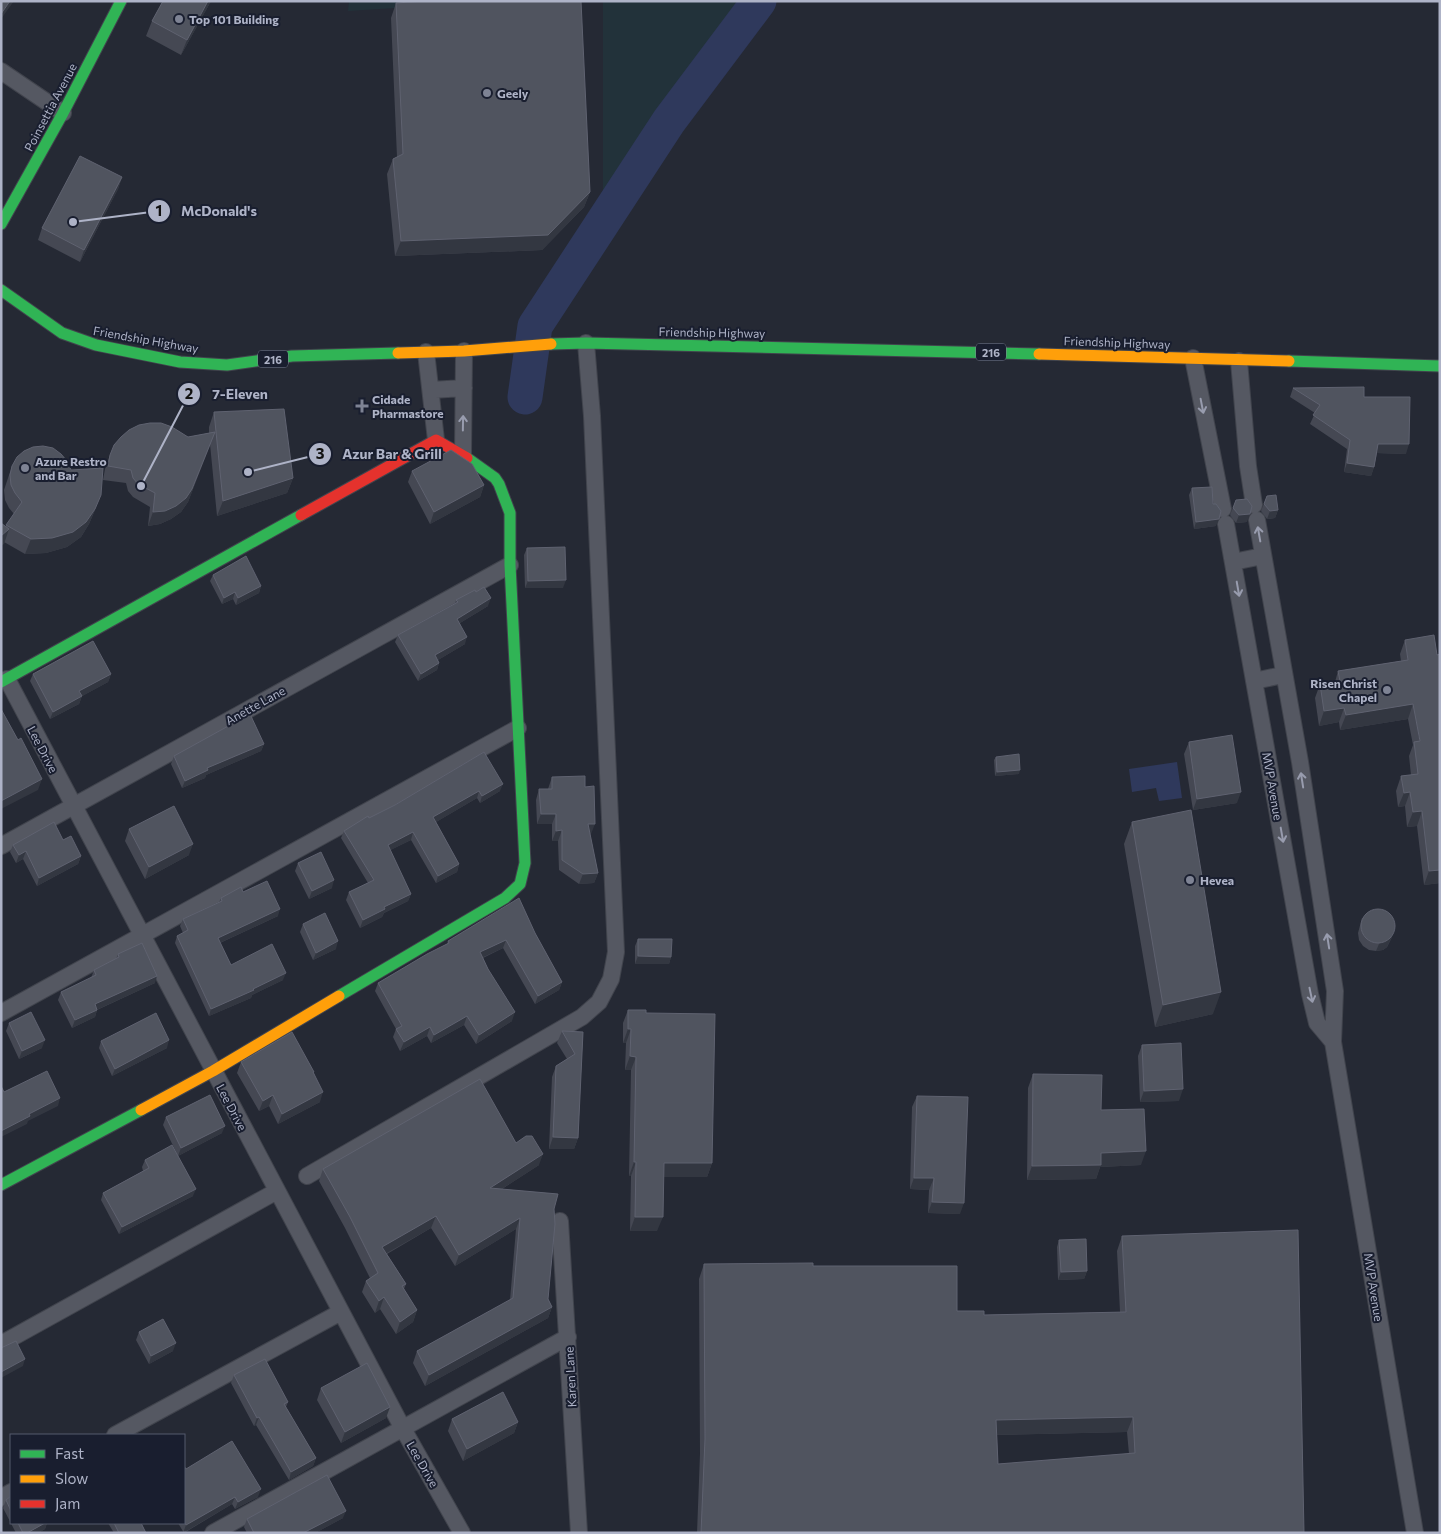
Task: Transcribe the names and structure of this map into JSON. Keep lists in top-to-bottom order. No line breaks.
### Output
{"streets":{"main road":["Poinsettia Avenue","Friendship Highway","216"],"street":["Anette Lane","Lee Drive","MVP Avenue","Karen Lane"]},"crossings":[["Friendship Highway","MVP Avenue"],["Anette Lane","Lee Drive"]],"places":{"other":["Top 101 Building","Geely","McDonald's","Azure Restro and Bar","Azur Bar & Grill","7-Eleven","Risen Christ Chapel","Hevea"],"health":["Cidade Pharmastore"]},"legend":["Fast","Slow","Jam"]}
